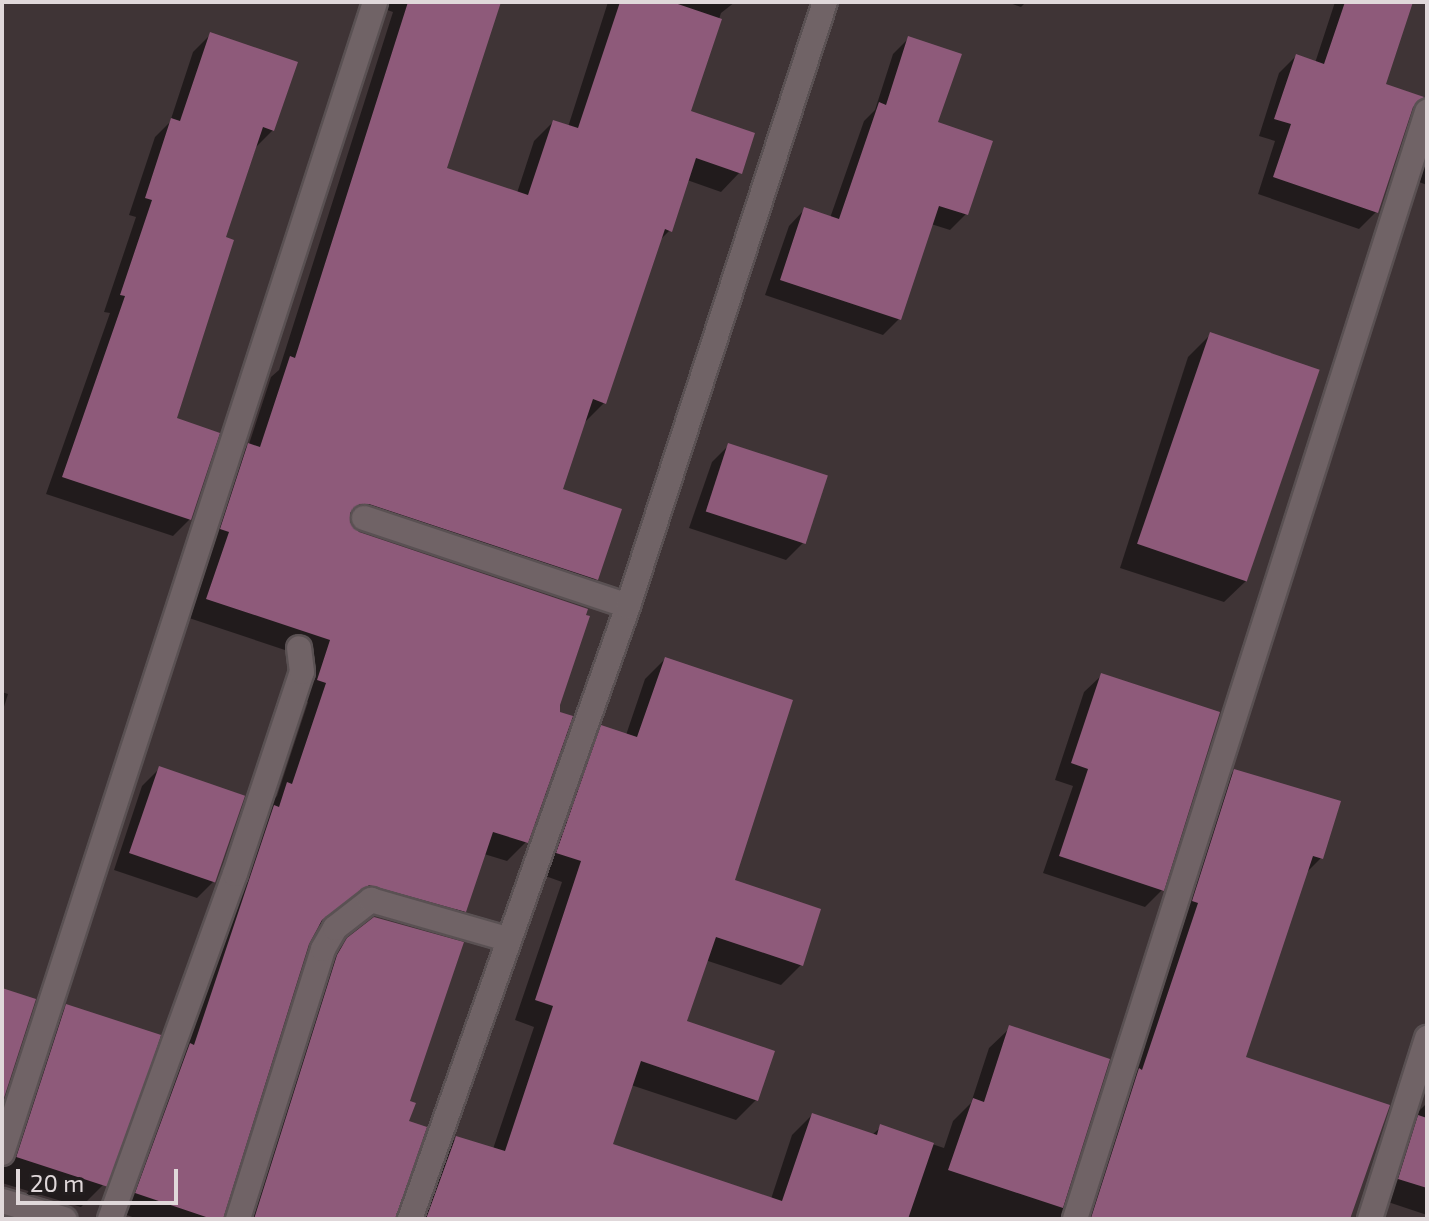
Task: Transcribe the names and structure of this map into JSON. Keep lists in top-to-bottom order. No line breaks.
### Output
{"scale_bar":"20 m"}
